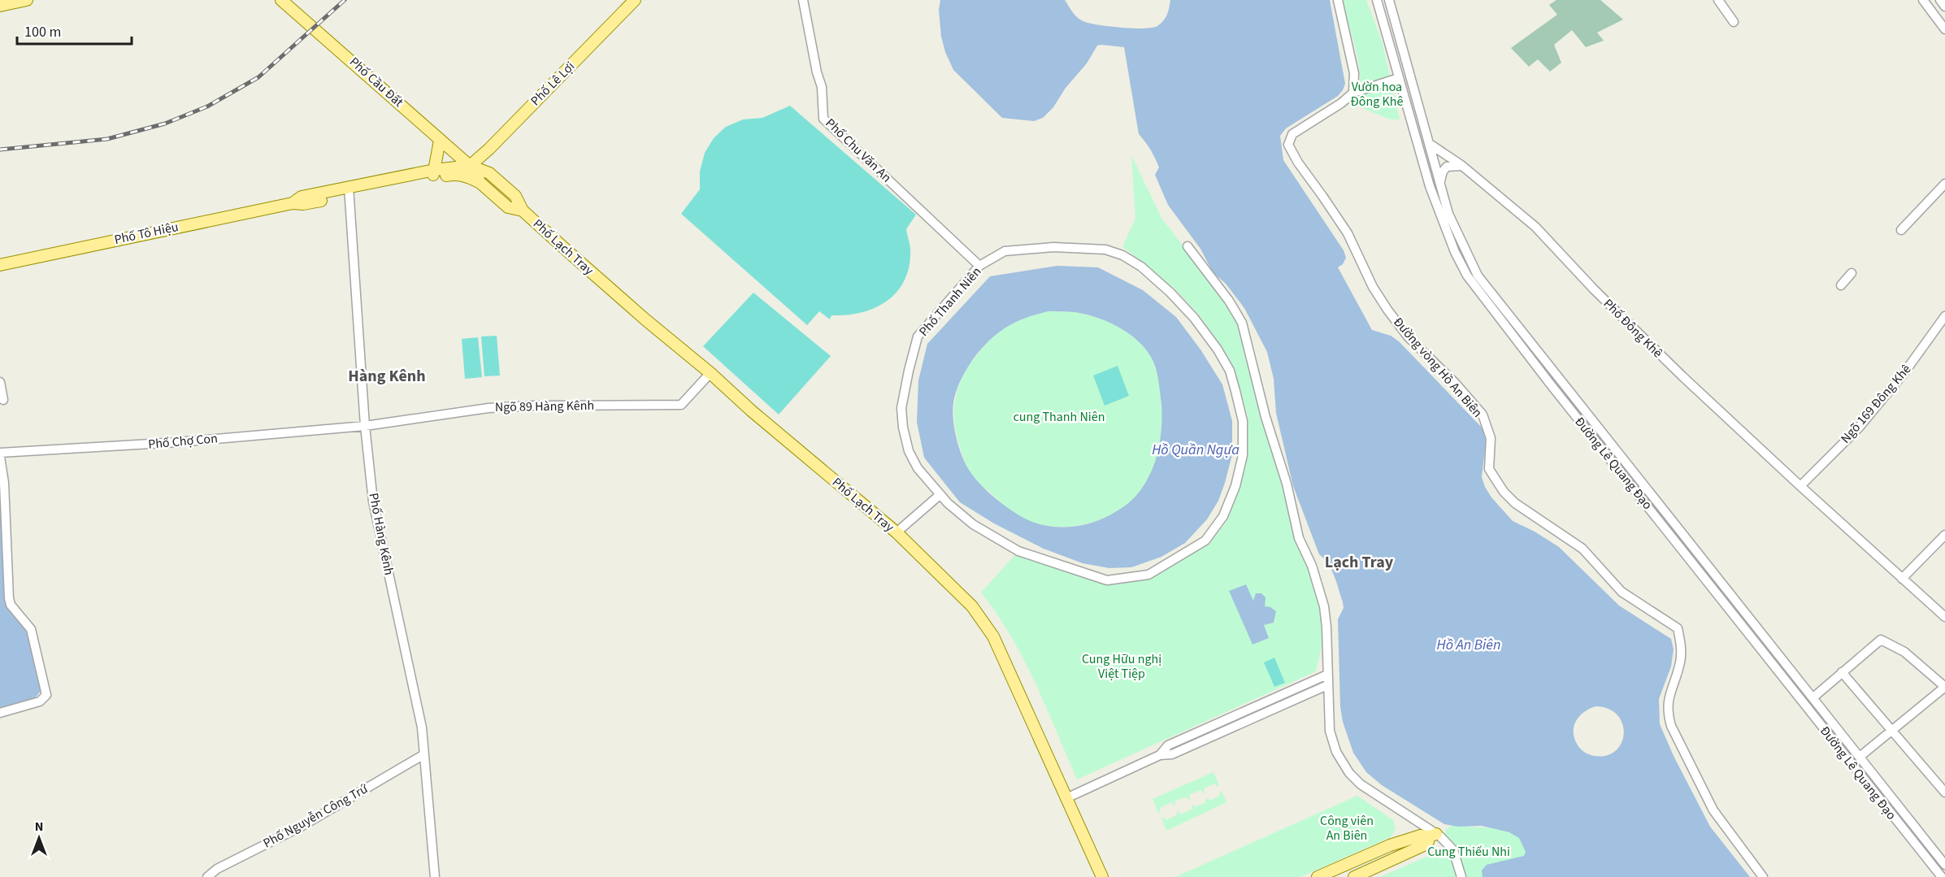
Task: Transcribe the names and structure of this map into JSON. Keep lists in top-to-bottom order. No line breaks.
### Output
{"streets":{"main road":["Phố Cầu Đất","Phố Lê Lợi","Phố Tô Hiệu","Phố Lạch Tray"],"street":["Phố Chu Văn An","Phố Thanh Niên","Phố Đông Khê","Đường vòng Hồ An Biên","Ngõ 169 Đông Khê","Ngõ 89 Hàng Kênh","Phố Chợ Con","Đường Lê Quang Đạo","Phố Hàng Kênh","Phố Nguyễn Công Trứ"]},"crossings":[["Phố Cầu Đất","Phố Lê Lợi"],["Phố Cầu Đất","Phố Tô Hiệu"],["Phố Cầu Đất","Phố Lạch Tray"],["Phố Lê Lợi","Phố Tô Hiệu"],["Phố Lê Lợi","Phố Lạch Tray"],["Phố Chu Văn An","Phố Thanh Niên"],["Phố Tô Hiệu","Phố Lạch Tray"],["Phố Tô Hiệu","Phố Hàng Kênh"],["Phố Lạch Tray","Ngõ 89 Hàng Kênh"],["Phố Đông Khê","Ngõ 169 Đông Khê"],["Phố Đông Khê","Đường Lê Quang Đạo"],["Đường vòng Hồ An Biên","Đường Lê Quang Đạo"],["Ngõ 89 Hàng Kênh","Phố Chợ Con"],["Ngõ 89 Hàng Kênh","Phố Hàng Kênh"],["Phố Chợ Con","Phố Hàng Kênh"],["Phố Hàng Kênh","Phố Nguyễn Công Trứ"]],"districts":["Hàng Kênh","Lạch Tray"],"water":["Hồ Quần Ngựa","Hồ An Biên"],"parks":["Vườn hoa Đông Khê","cung Thanh Niên","Cung Hữu nghị Việt Tiệp","Công viên An Biên","Cung Thiếu Nhi"],"scale_bar":"100 m","north":"top"}
